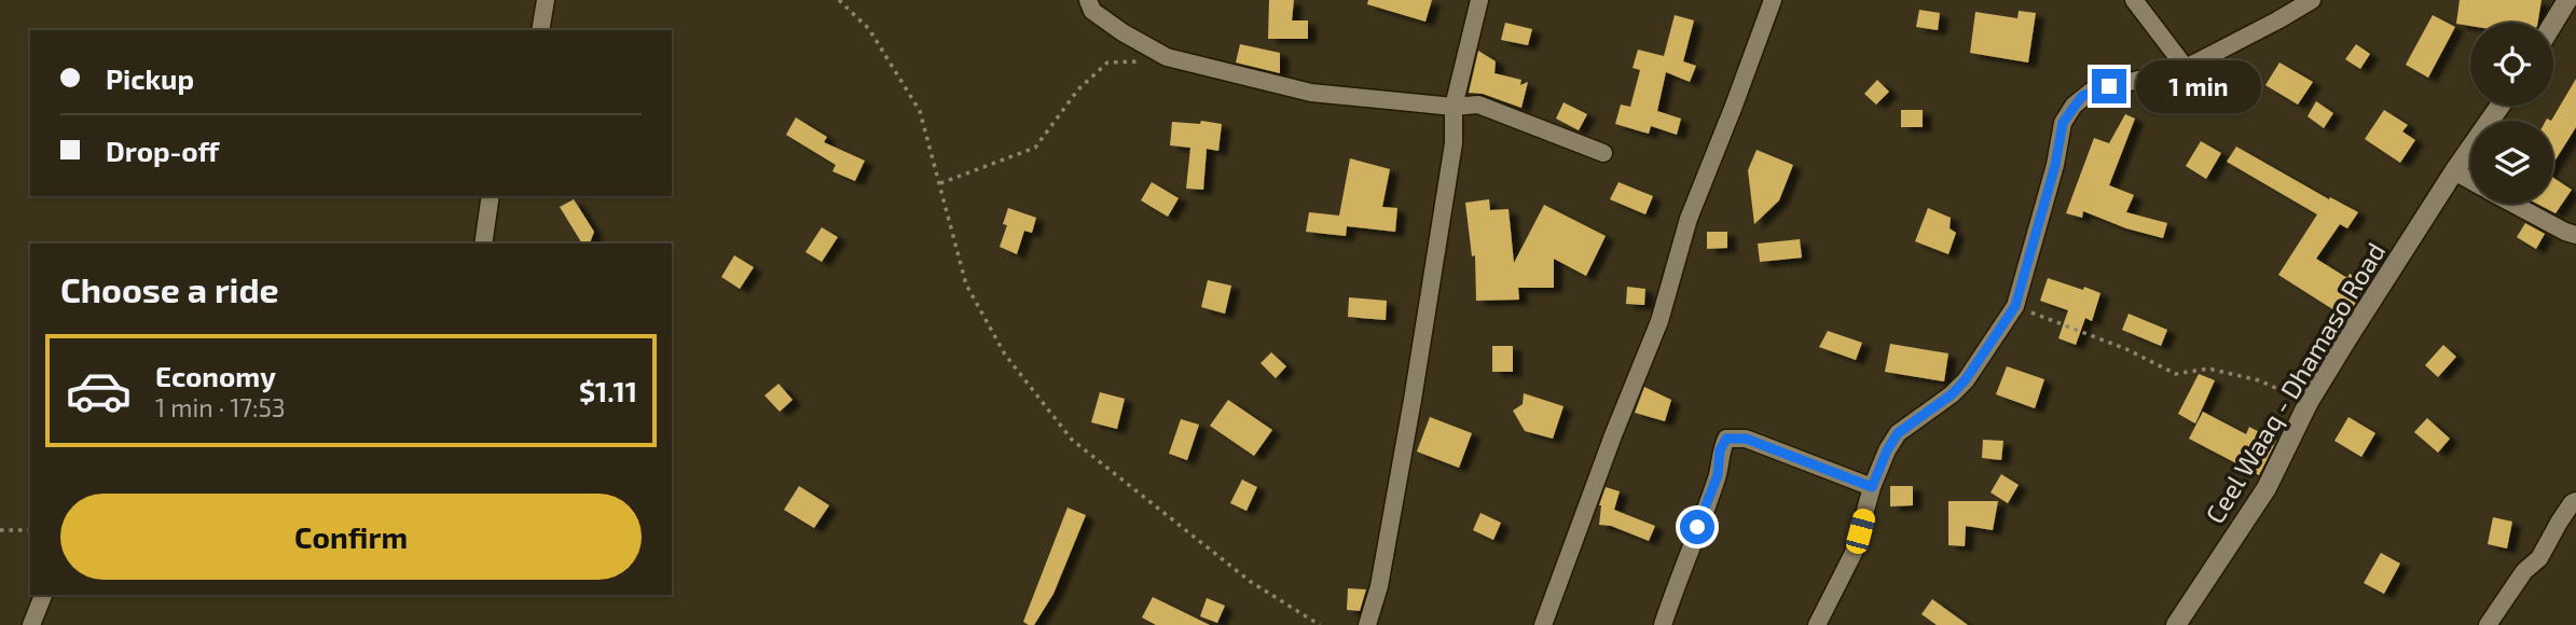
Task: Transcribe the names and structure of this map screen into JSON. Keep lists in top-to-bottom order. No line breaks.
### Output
{"streets":{"main road":["Ceel Waaq - Dhamaso Road"]},"page":{"banner":["Pickup","Drop-off"],"bubble":"1 min","heading":"Choose a ride","list":[{"name":"Economy","note":"1 min · 17:53","value":"$1.11"}],"buttons":"Confirm"}}
